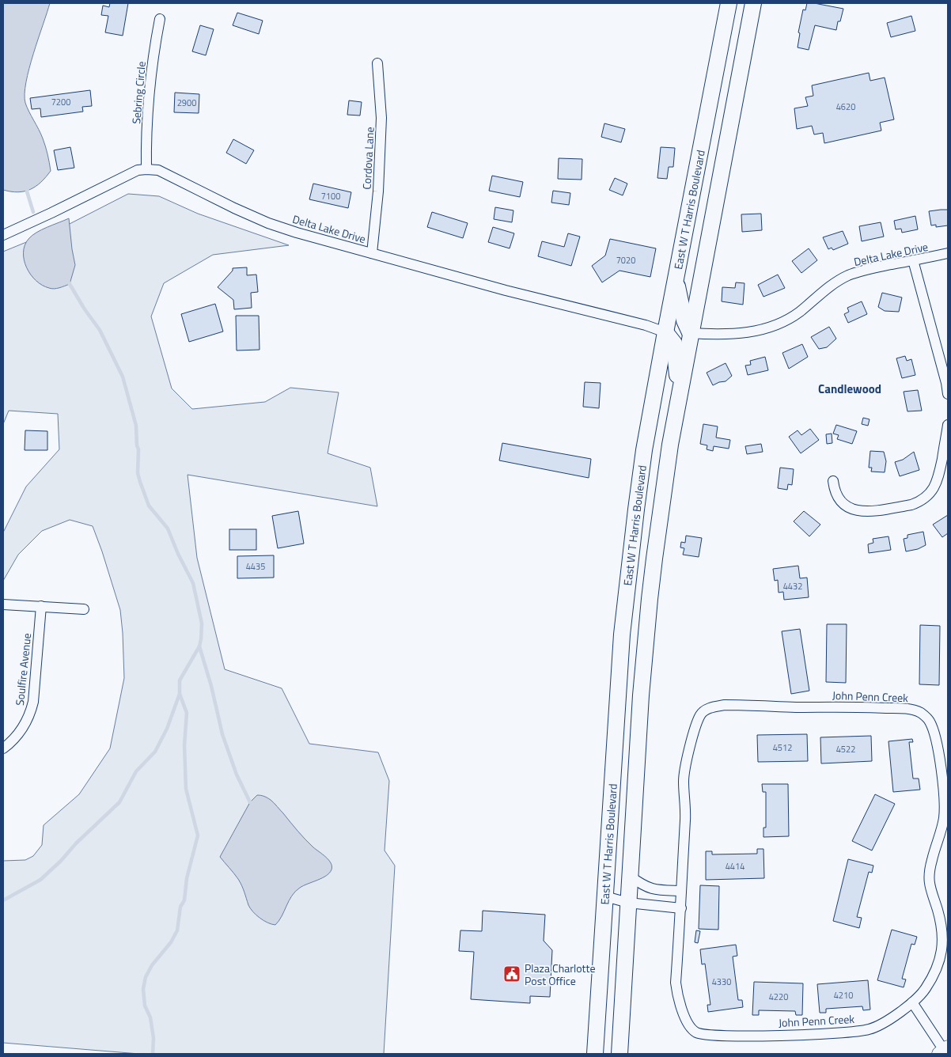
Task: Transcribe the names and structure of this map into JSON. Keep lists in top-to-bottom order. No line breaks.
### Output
{"streets":{"main road":["East W T Harris Boulevard"],"street":["Sebring Circle","Cordova Lane","Delta Lake Drive","Soulfire Avenue","John Penn Creek"]},"crossings":[["Sebring Circle","Delta Lake Drive"],["Cordova Lane","Delta Lake Drive"],["East W T Harris Boulevard","Delta Lake Drive"]],"districts":["Candlewood"],"places":{"public building":["Plaza Charlotte Post Office"]},"house_numbers":["7200","2900","4620","7100","7020","4435","4432","4512","4522","4414","4330","4210","4220"]}
